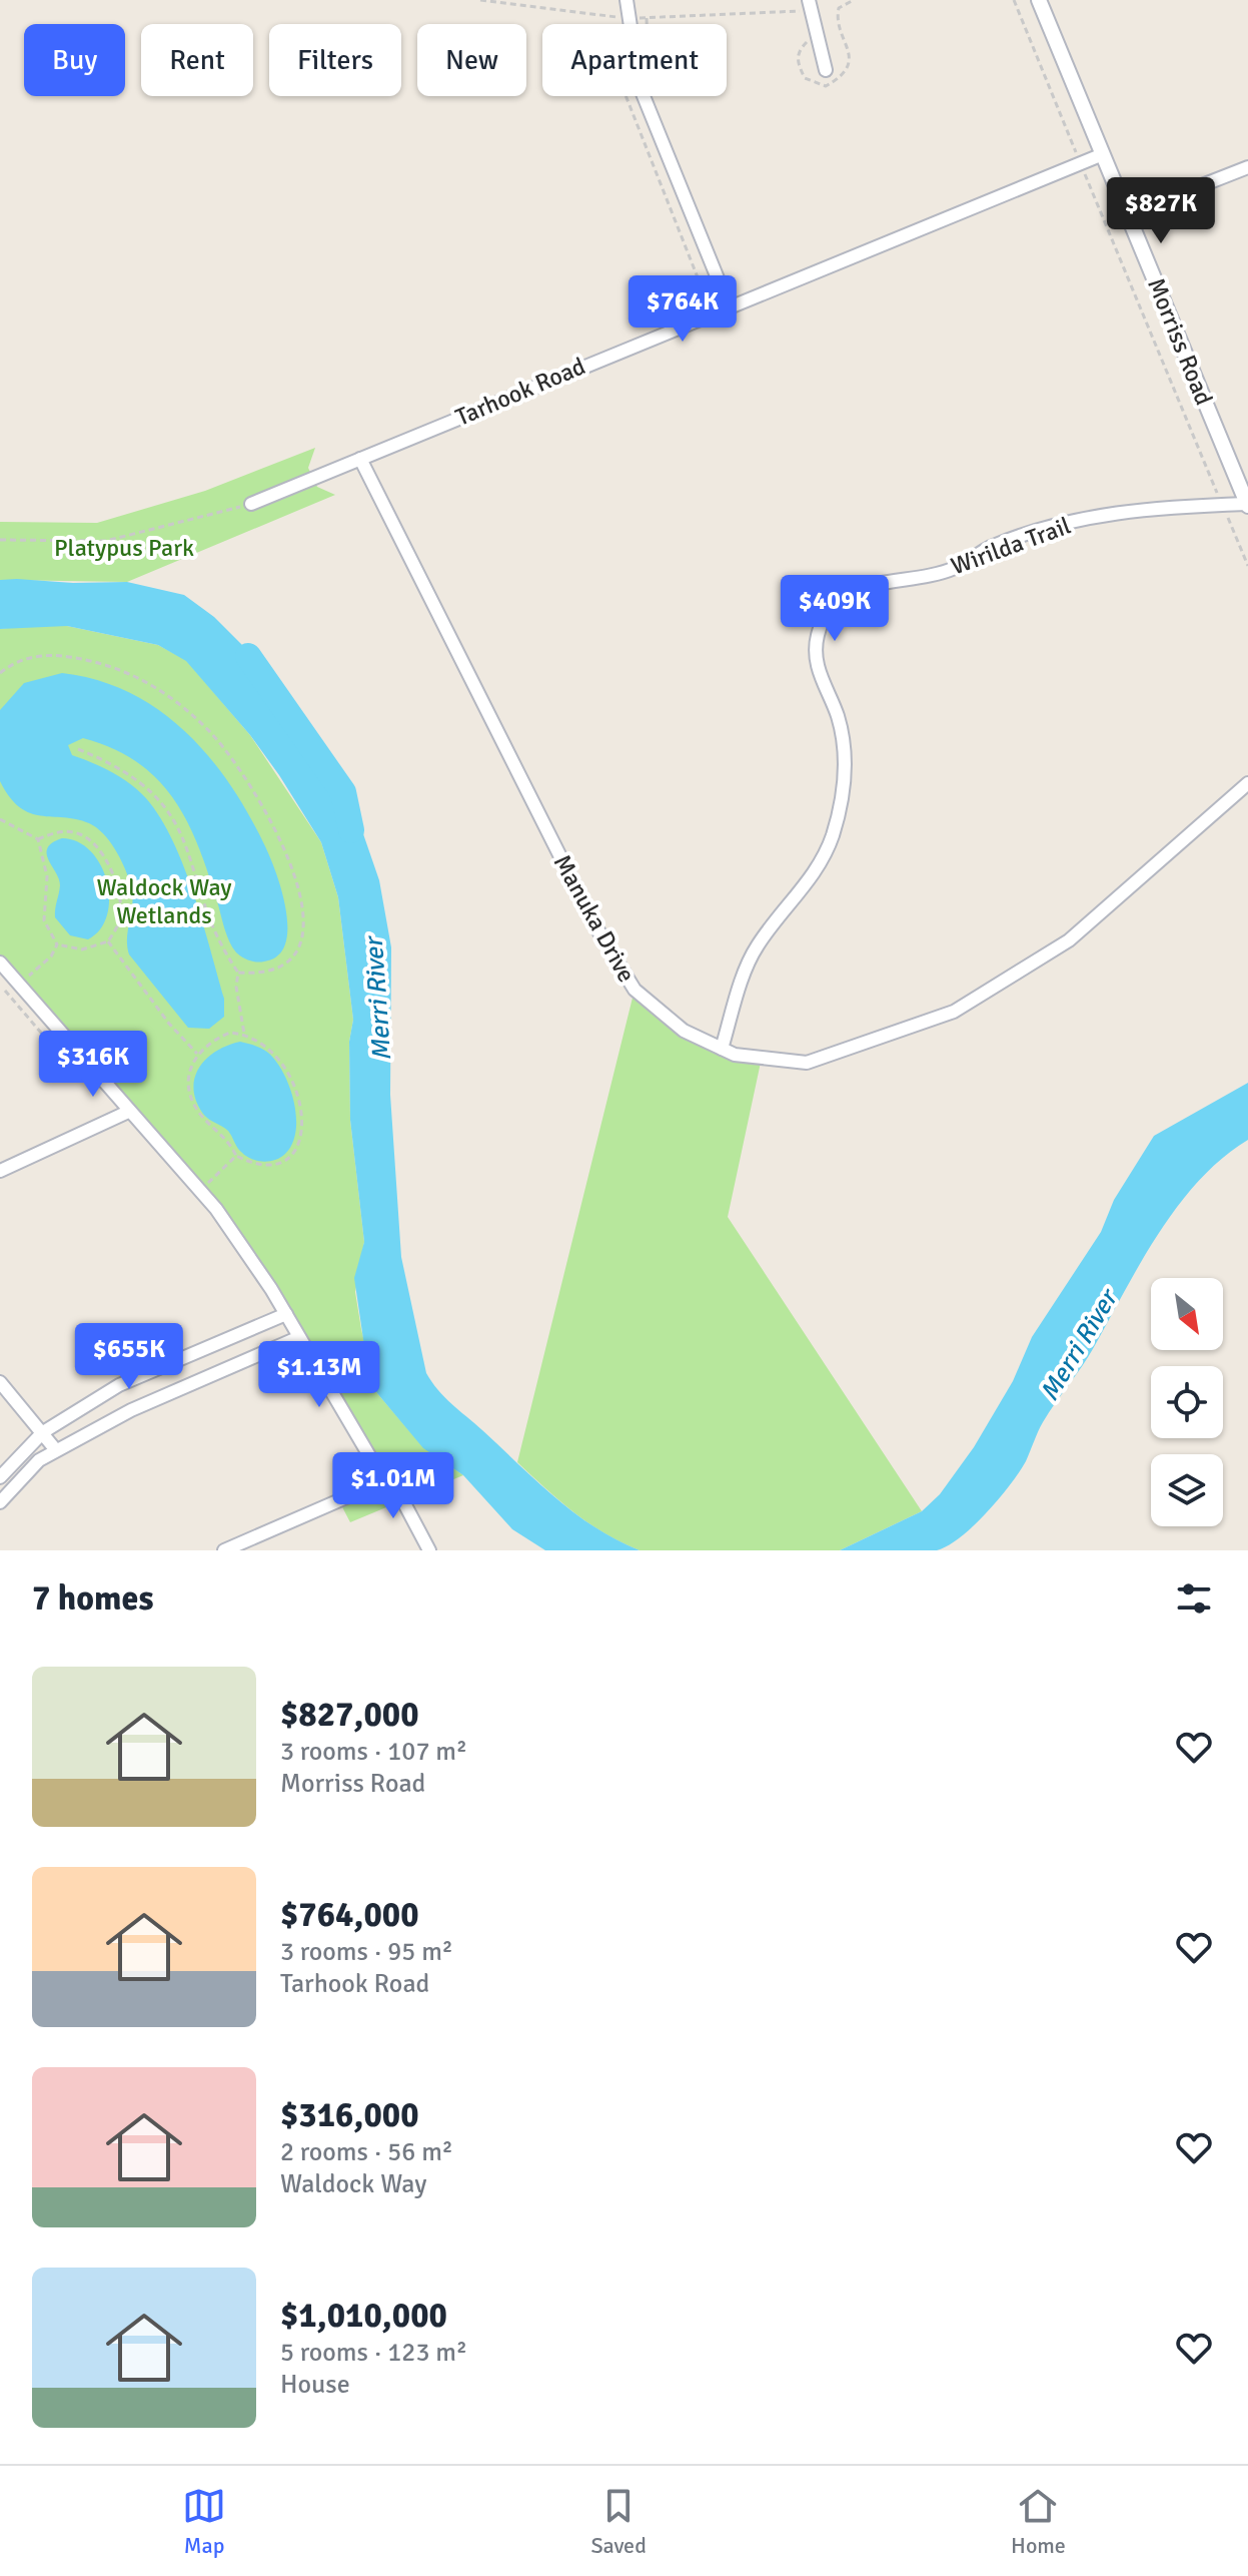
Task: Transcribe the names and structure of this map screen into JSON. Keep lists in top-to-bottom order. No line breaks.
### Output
{"streets":{"street":["Morriss Road","Tarhook Road","Wirilda Trail","Manuka Drive"]},"crossings":[["Morriss Road","Tarhook Road"],["Morriss Road","Wirilda Trail"],["Tarhook Road","Manuka Drive"],["Wirilda Trail","Manuka Drive"]],"water":["Merri River"],"parks":["Platypus Park","Waldock Way Wetlands"],"north":"bottom right","page":{"chip":["Buy","Rent","Filters","New","Apartment"],"price":["$827K","$764K","$409K","$316K","$655K","$1.13M","$1.01M"],"heading":"7 homes","list":[{"name":"$827,000","note":"3 rooms · 107 m² · Morriss Road"},{"name":"$764,000","note":"3 rooms · 95 m² · Tarhook Road"},{"name":"$316,000","note":"2 rooms · 56 m² · Waldock Way"},{"name":"$1,010,000","note":"5 rooms · 123 m² · House"}],"tabs":["Map","Saved","Home"]}}
